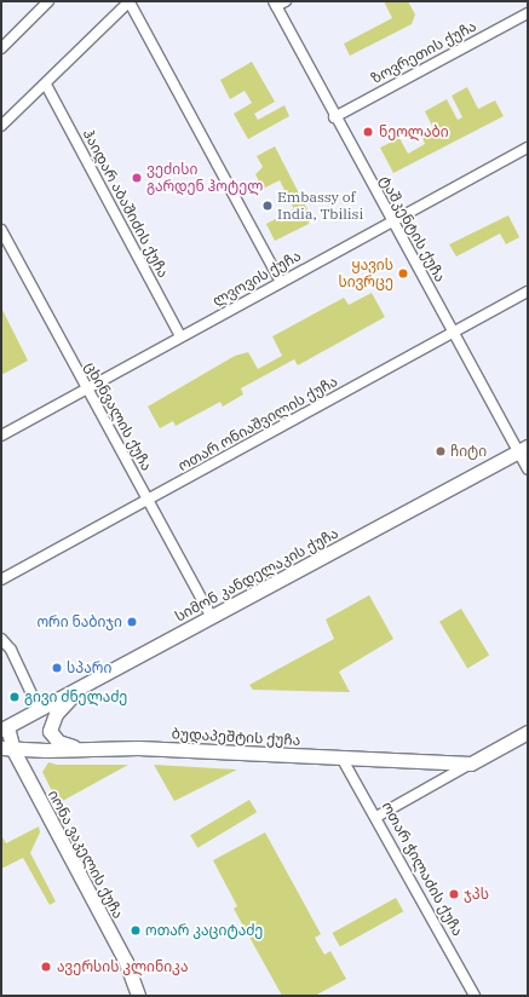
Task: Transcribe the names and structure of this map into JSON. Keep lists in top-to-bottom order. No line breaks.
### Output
{"streets":{"main road":["სიმონ კანდელაკის ქუჩა","ბუდაპეშტის ქუჩა","იონა ვაკელის ქუჩა"],"street":["ზოვრეთის ქუჩა","ჰაიდარ აბაშიძის ქუჩა","ტაშკენტის ქუჩა","ლვოვის ქუჩა","ცხინვალის ქუჩა","ოთარ ონიაშვილის ქუჩა","ოთარ ჭილაძის ქუჩა"]},"crossings":[["ზოვრეთის ქუჩა","ტაშკენტის ქუჩა"],["ჰაიდარ აბაშიძის ქუჩა","ლვოვის ქუჩა"],["ტაშკენტის ქუჩა","ლვოვის ქუჩა"],["ტაშკენტის ქუჩა","ოთარ ონიაშვილის ქუჩა"],["ტაშკენტის ქუჩა","სიმონ კანდელაკის ქუჩა"],["ლვოვის ქუჩა","ცხინვალის ქუჩა"],["ცხინვალის ქუჩა","ოთარ ონიაშვილის ქუჩა"],["ცხინვალის ქუჩა","სიმონ კანდელაკის ქუჩა"],["სიმონ კანდელაკის ქუჩა","იონა ვაკელის ქუჩა"],["ბუდაპეშტის ქუჩა","იონა ვაკელის ქუჩა"],["ბუდაპეშტის ქუჩა","ოთარ ჭილაძის ქუჩა"]],"places":["ნეოლაბი","ვეძისი გარდენ ჰოტელ","Embassy of India, Tbilisi","ყავის სივრცე","ჩიტი","ორი ნაბიჯი","სპარი","გივი ძნელაძე","ჯპს","ოთარ კაციტაძე","ავერსის კლინიკა"]}
